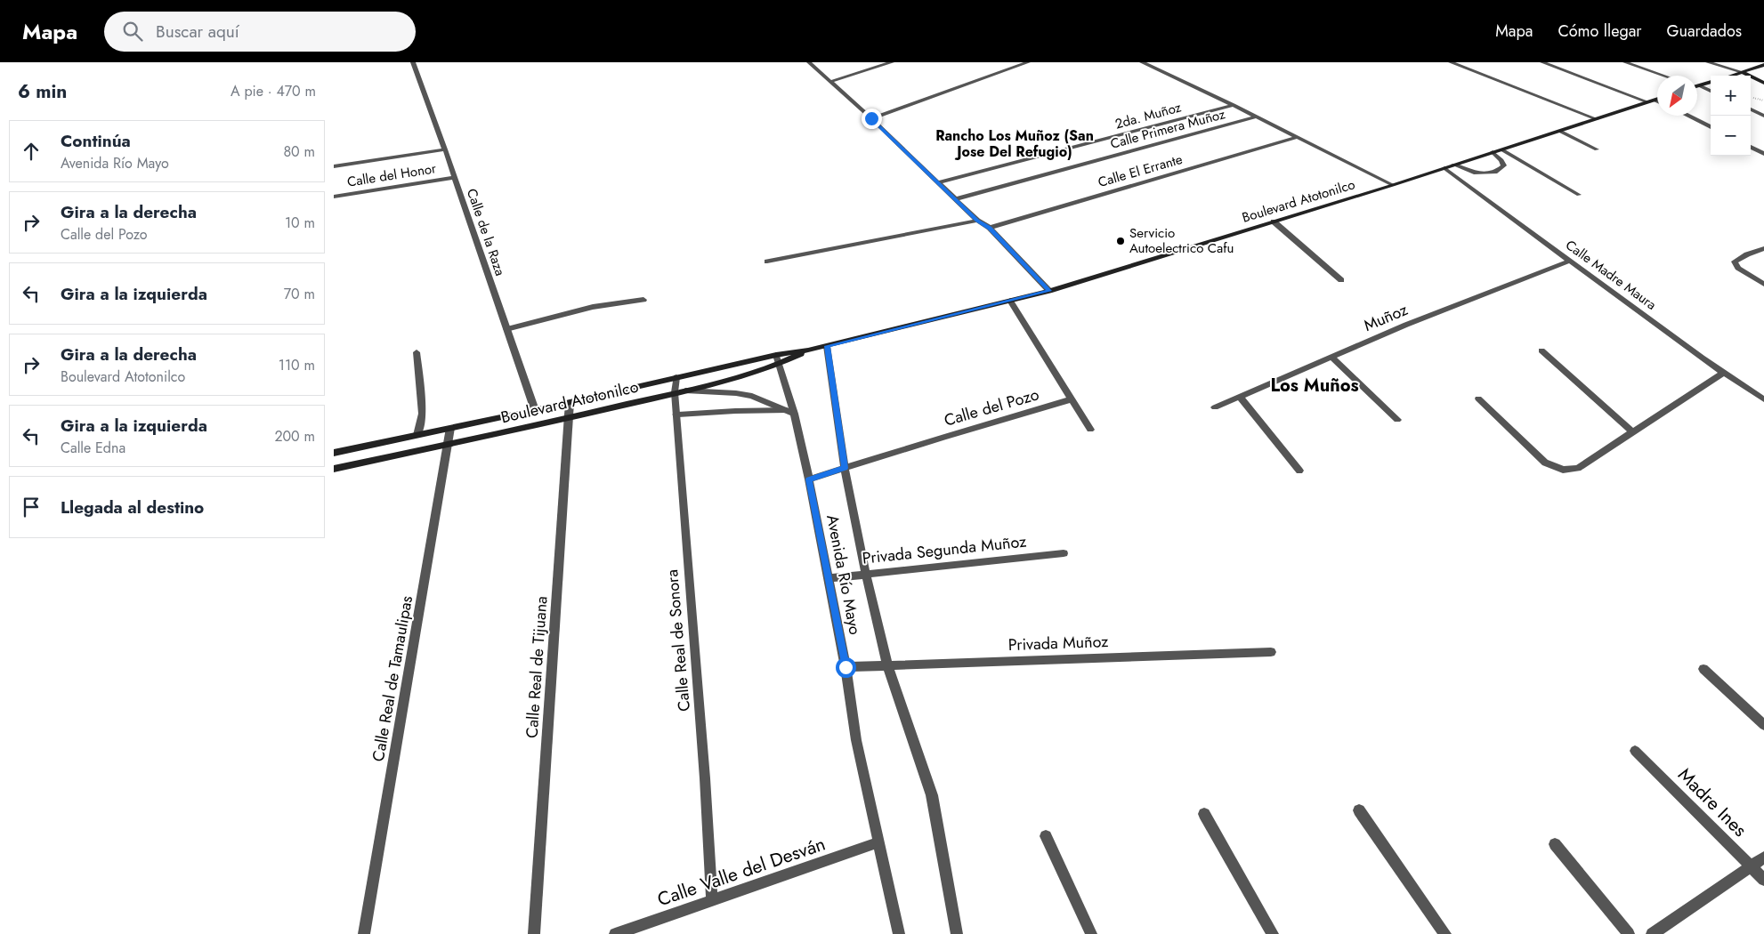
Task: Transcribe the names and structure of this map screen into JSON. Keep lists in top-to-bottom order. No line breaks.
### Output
{"streets":{"street":["2da. Muñoz","Calle Primera Muñoz","Calle El Errante","Calle del Honor","Boulevard Atotonilco","Calle de la Raza","Calle Madre Maura","Muñoz","Calle del Pozo","Privada Segunda Muñoz","Avenida Río Mayo","Calle Real de Sonora","Privada Muñoz","Calle Real de Tijuana","Calle Real de Tamaulipas","Madre Ines","Calle Valle del Desván"]},"crossings":[["Calle del Honor","Calle de la Raza"],["Boulevard Atotonilco","Calle de la Raza"],["Boulevard Atotonilco","Calle Madre Maura"],["Boulevard Atotonilco","Calle del Pozo"],["Boulevard Atotonilco","Avenida Río Mayo"],["Boulevard Atotonilco","Calle Real de Sonora"],["Boulevard Atotonilco","Calle Real de Tijuana"],["Boulevard Atotonilco","Calle Real de Tamaulipas"],["Calle Madre Maura","Muñoz"],["Calle del Pozo","Avenida Río Mayo"],["Privada Segunda Muñoz","Avenida Río Mayo"],["Avenida Río Mayo","Privada Muñoz"],["Avenida Río Mayo","Calle Valle del Desván"],["Calle Real de Sonora","Calle Valle del Desván"]],"districts":["Rancho Los Muñoz (San Jose Del Refugio)","Los Muños"],"places":["Servicio Autoelectrico Cafu"],"north":"bottom left","page":{"header":"Mapa","search":"Buscar aquí","nav":["Mapa","Cómo llegar","Guardados"],"heading":["6 min","A pie · 470 m"],"map_buttons":["+","−"],"list":[["Continúa","Avenida Río Mayo","80 m"],["Gira a la derecha","Calle del Pozo","10 m"],["Gira a la izquierda","70 m"],["Gira a la derecha","Boulevard Atotonilco","110 m"],["Gira a la izquierda","Calle Edna","200 m"],"Llegada al destino"]}}
